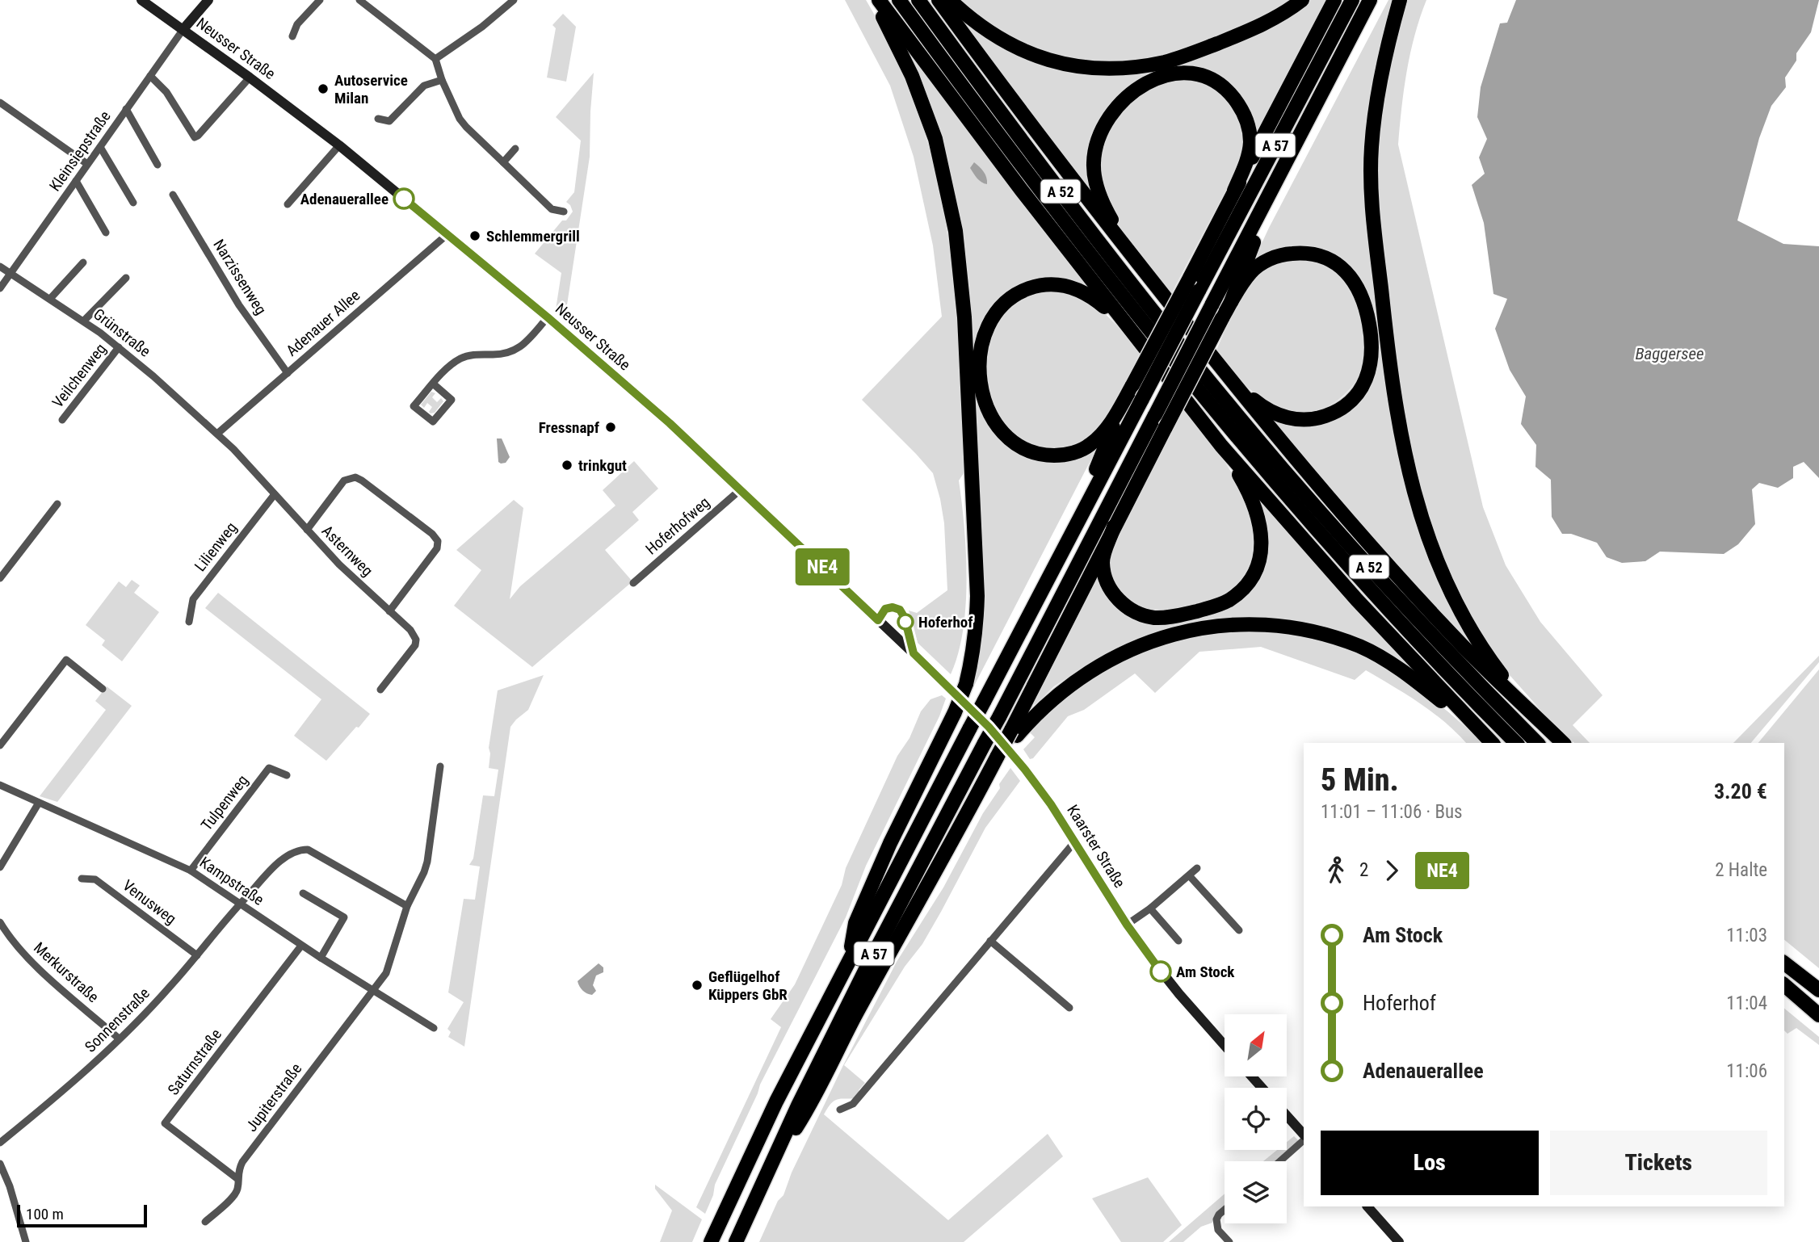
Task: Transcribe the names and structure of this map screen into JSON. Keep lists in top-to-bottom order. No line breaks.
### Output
{"streets":{"highway":["A 57","A 52"],"main road":["Neusser Straße","Kaarster Straße"],"street":["Kleinsiepstraße","Narzissenweg","Adenauer Allee","Grünstraße","Veilchenweg","Hoferhofweg","Lilienweg","Asternweg","Tulpenweg","Kampstraße","Venusweg","Merkurstraße","Sonnenstraße","Saturnstraße","Jupiterstraße"]},"crossings":[["Neusser Straße","Kleinsiepstraße"],["Neusser Straße","Adenauer Allee"],["Neusser Straße","Hoferhofweg"],["Neusser Straße","Kaarster Straße"],["Kleinsiepstraße","Grünstraße"],["Narzissenweg","Adenauer Allee"],["Adenauer Allee","Grünstraße"],["Adenauer Allee","Asternweg"],["Grünstraße","Veilchenweg"],["Grünstraße","Asternweg"],["Lilienweg","Asternweg"],["Tulpenweg","Kampstraße"],["Kampstraße","Sonnenstraße"],["Kampstraße","Saturnstraße"],["Kampstraße","Jupiterstraße"],["Venusweg","Sonnenstraße"],["Merkurstraße","Sonnenstraße"],["Sonnenstraße","Jupiterstraße"],["Saturnstraße","Jupiterstraße"]],"water":["Baggersee"],"places":["Autoservice Milan","Adenauerallee","Schlemmergrill","Fressnapf","trinkgut","Hoferhof","Am Stock","Geflügelhof Küppers GbR"],"lines":["bus line NE4"],"scale_bar":"100 m","north":"top right","page":{"on_map":"NE4","heading":["5 Min.","11:01 – 11:06 · Bus","3.20 €"],"legs":["2","NE4","2 Halte"],"list":[{"name":"Am Stock","value":"11:03"},{"name":"Hoferhof","value":"11:04"},{"name":"Adenauerallee","value":"11:06"}],"buttons":["Los","Tickets"],"scale":"100 m"}}
